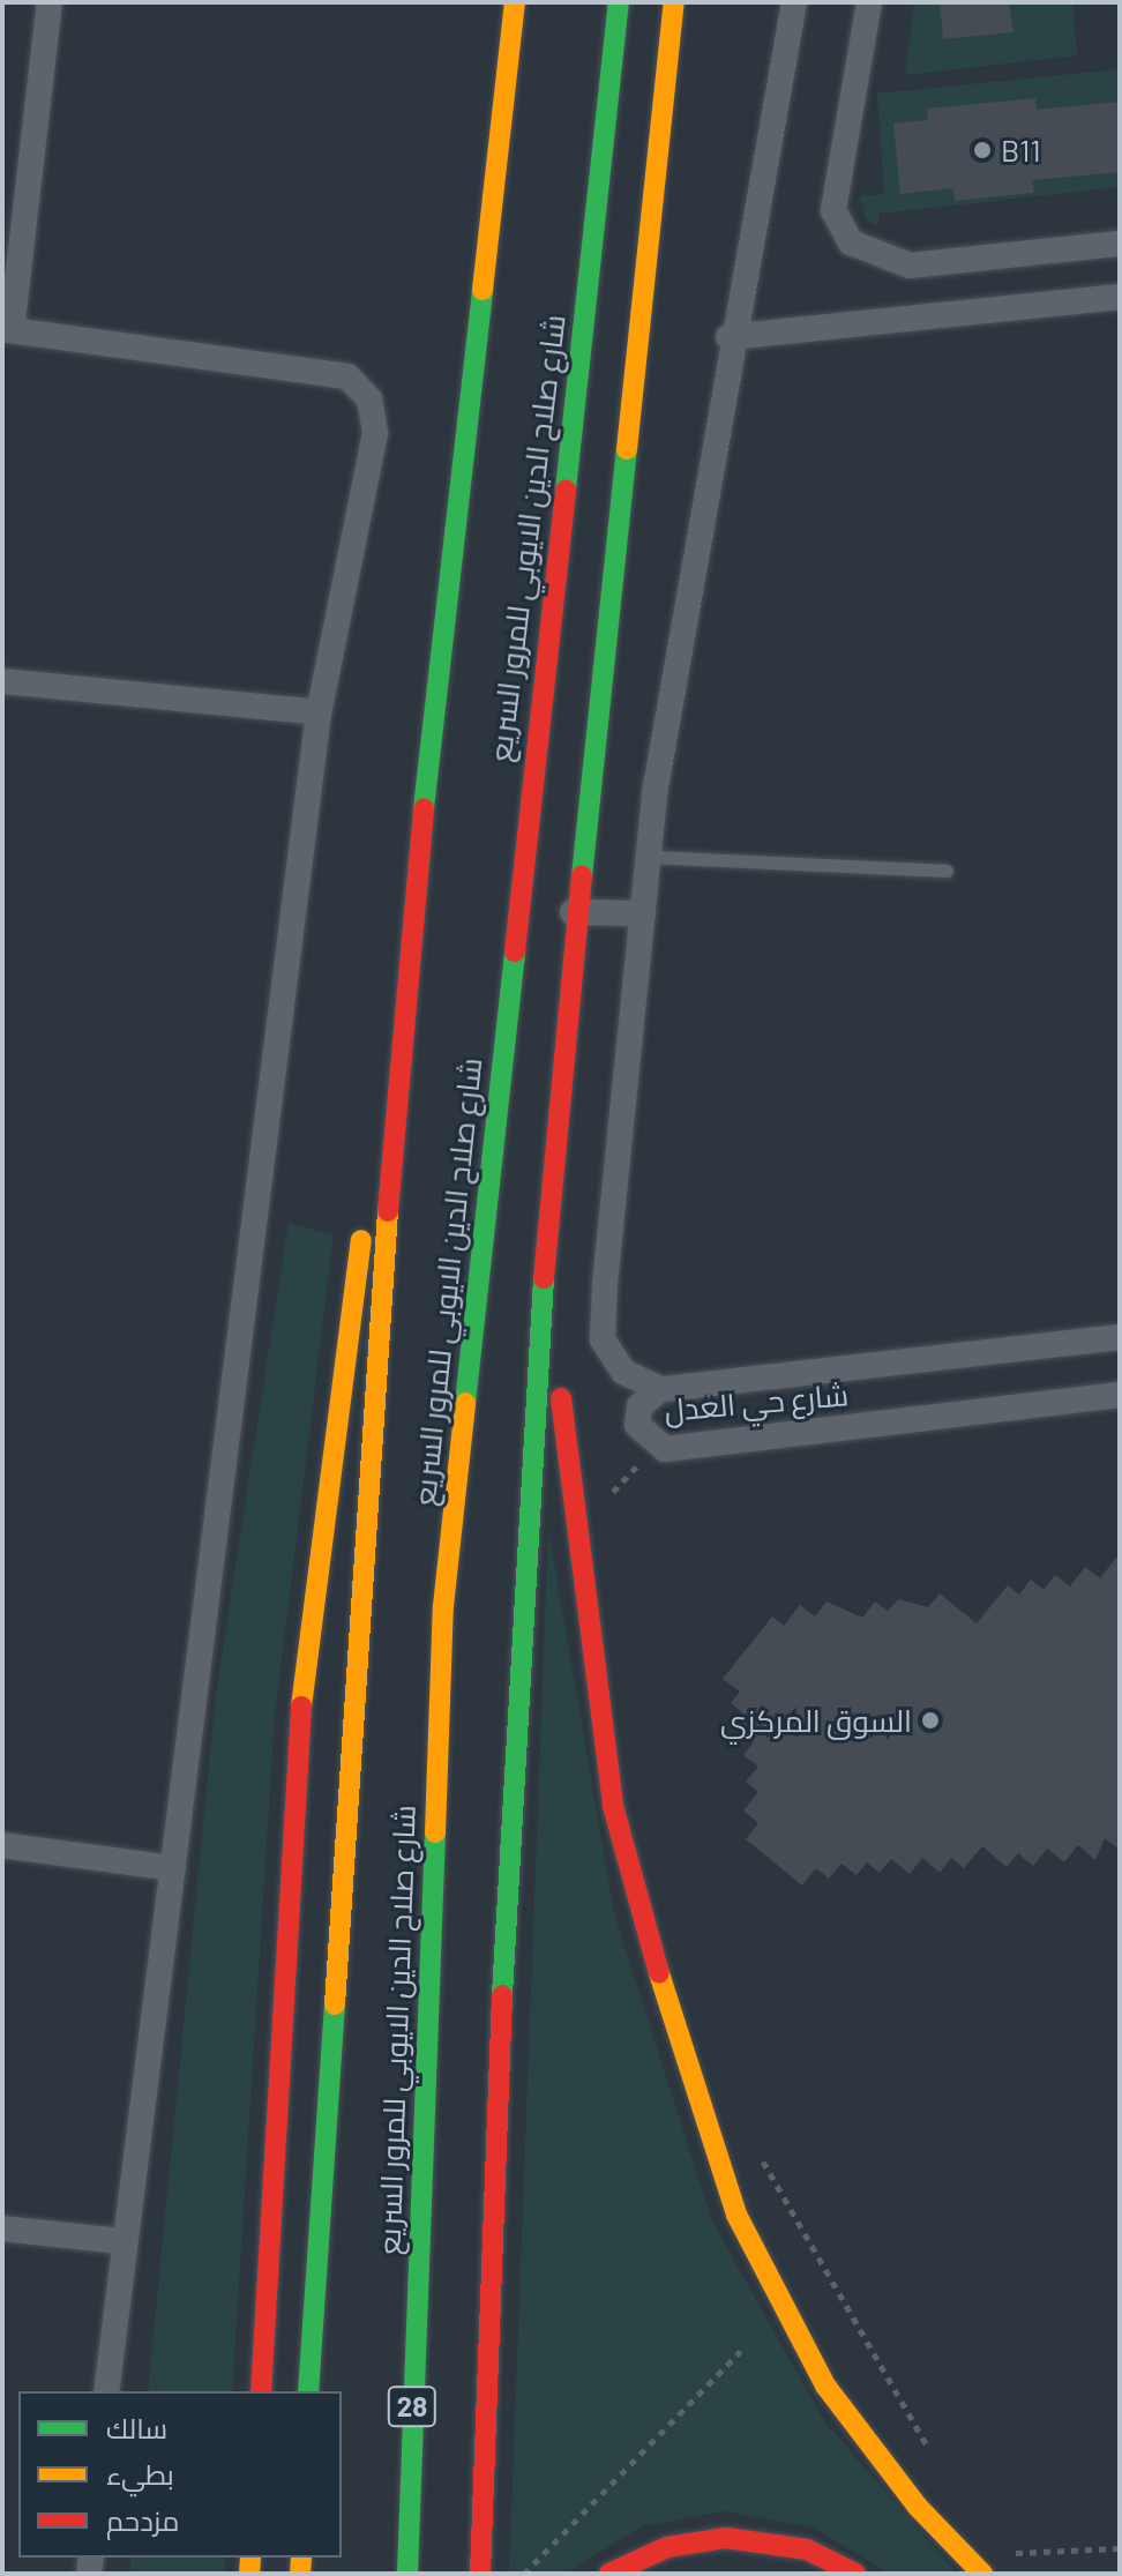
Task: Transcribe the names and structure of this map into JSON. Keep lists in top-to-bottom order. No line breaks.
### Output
{"streets":{"highway":["شارع صلاح الدين الايوبي للمرور السريع","28"],"street":["شارع حي العدل"]},"places":["B11","السوق المركزي"],"legend":["سالك","بطيء","مزدحم"]}
